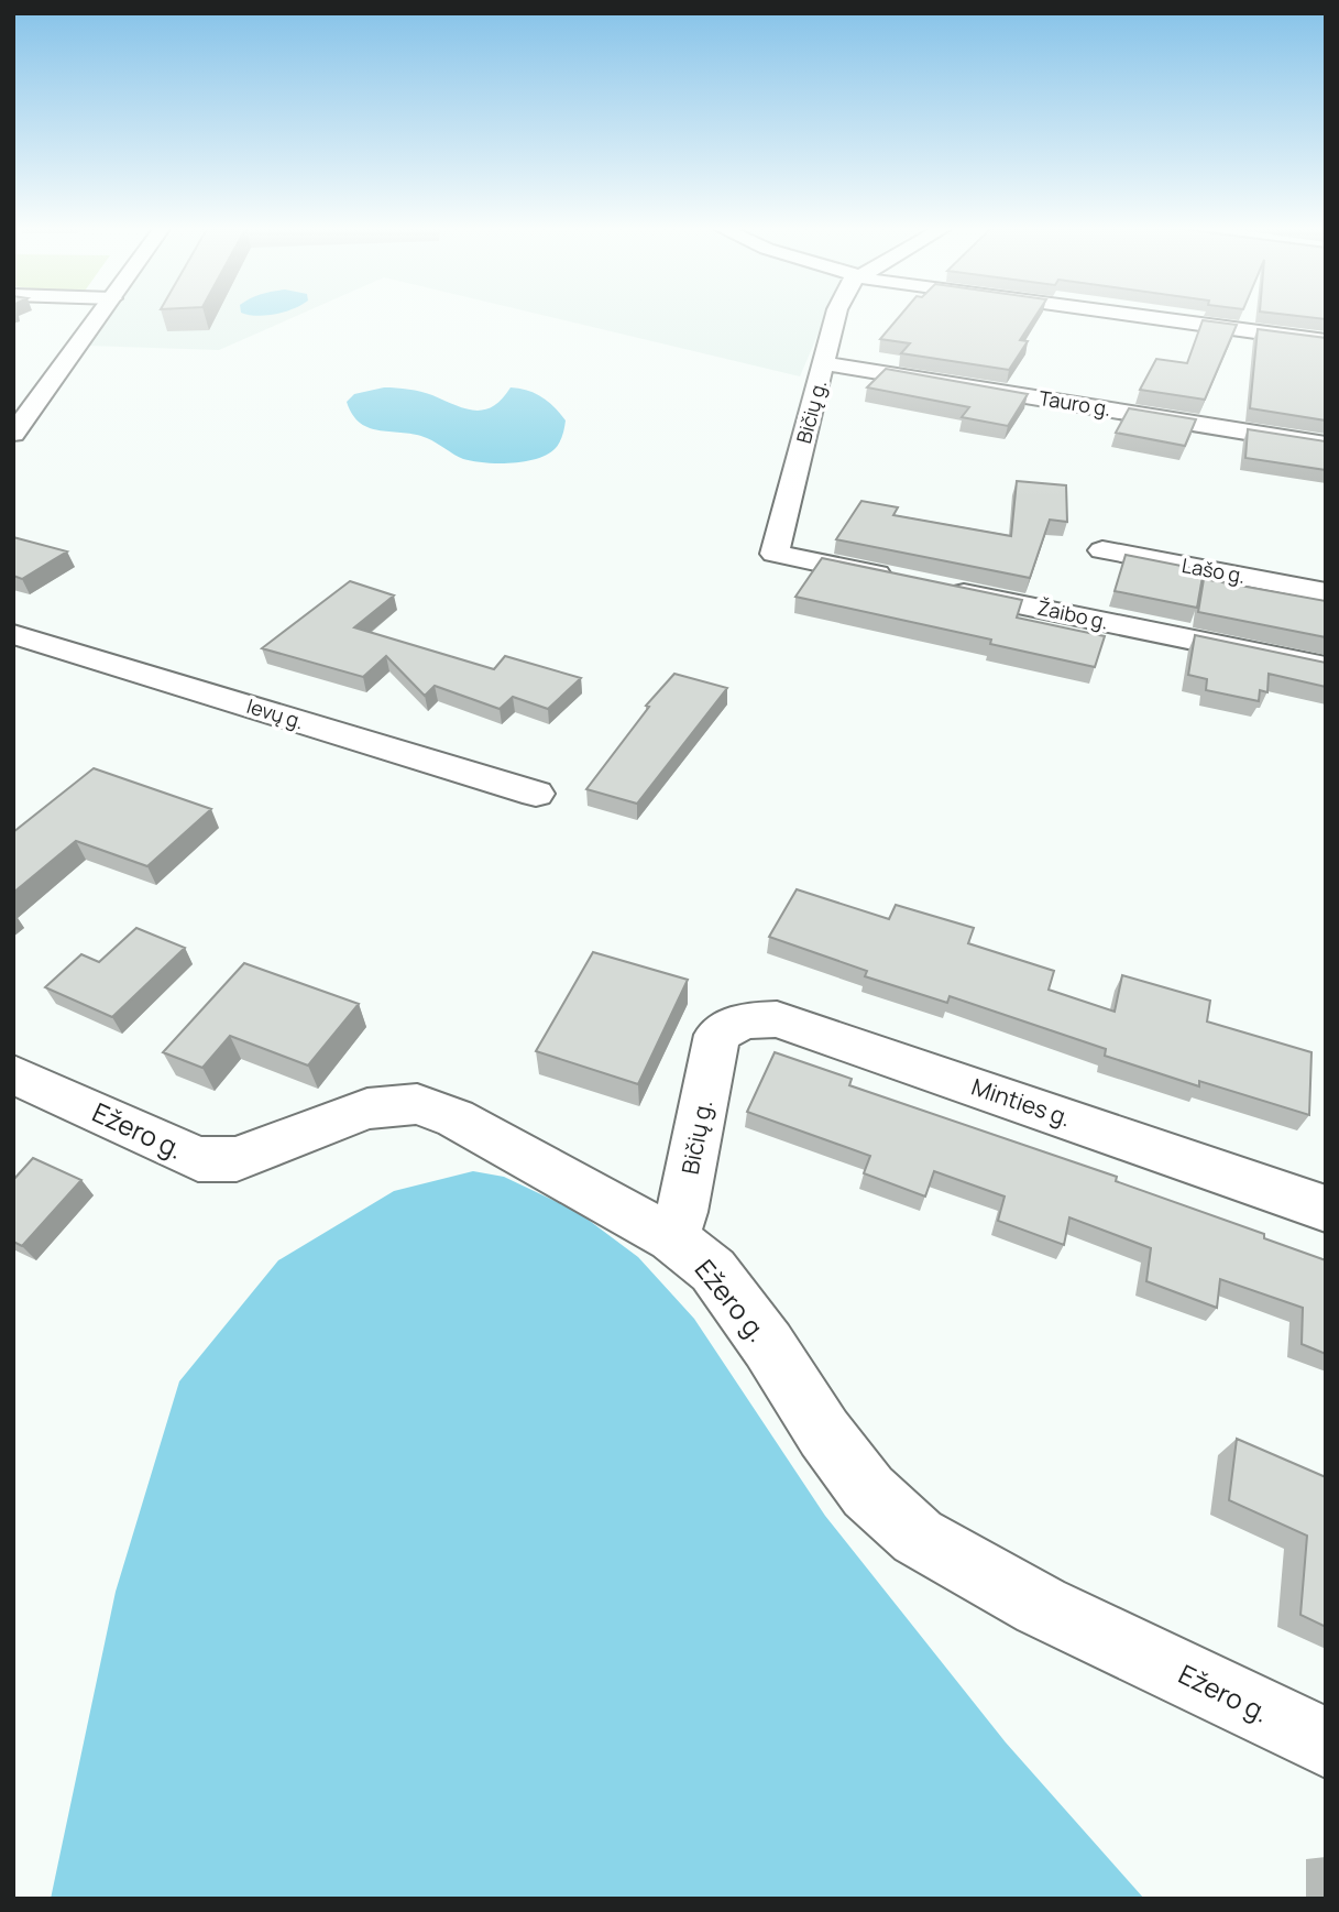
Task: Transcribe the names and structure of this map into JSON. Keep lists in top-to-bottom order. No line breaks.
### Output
{"streets":{"street":["Tauro g.","Bičių g.","Lašo g.","Žaibo g.","Ievų g.","Minties g.","Ežero g."]},"crossings":[["Tauro g.","Bičių g."],["Bičių g.","Minties g."],["Bičių g.","Ežero g."]]}
